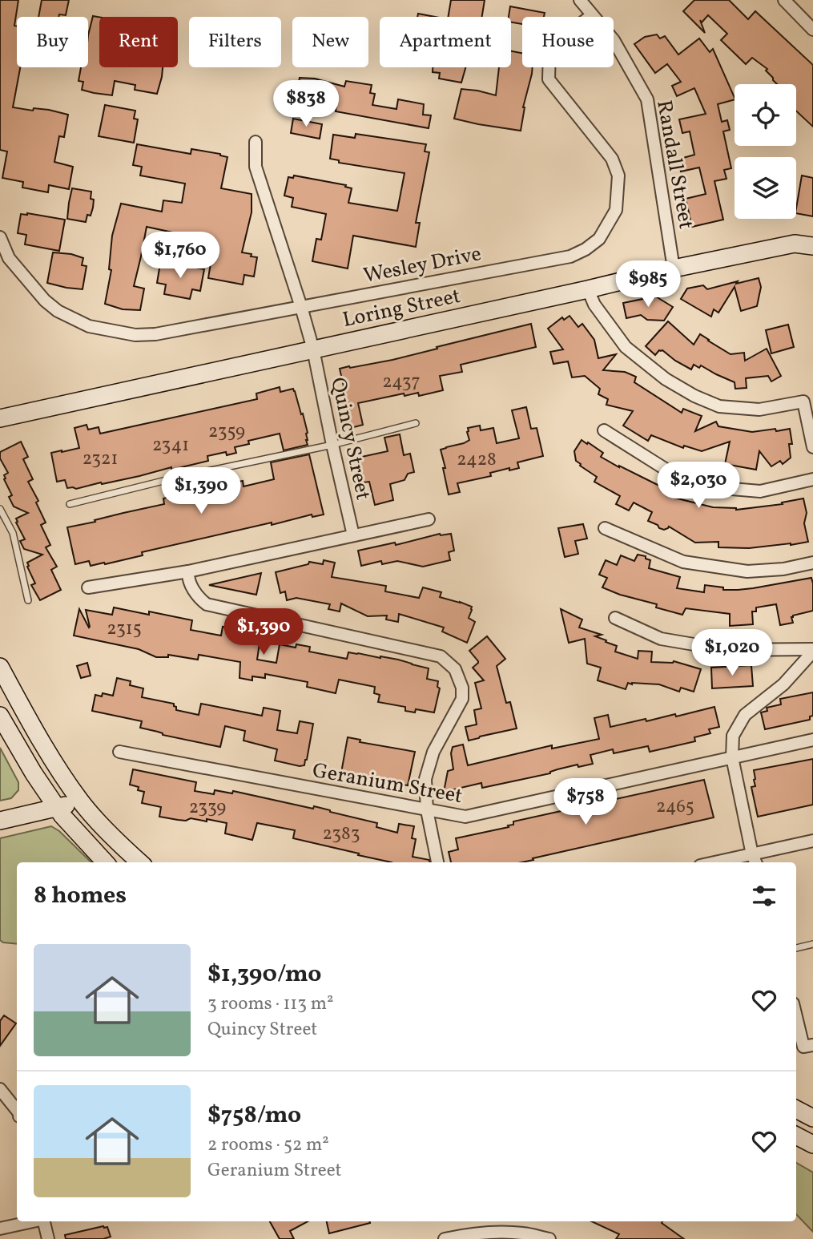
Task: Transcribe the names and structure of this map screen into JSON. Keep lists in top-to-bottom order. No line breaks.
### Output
{"streets":{"street":["Randall Street","Wesley Drive","Loring Street","Quincy Street","Geranium Street"]},"crossings":[["Randall Street","Wesley Drive"],["Randall Street","Loring Street"],["Wesley Drive","Quincy Street"],["Loring Street","Quincy Street"]],"house_numbers":["2437","2359","2341","2321","2428","2315","2465","2339","2383"],"page":{"chip":["Buy","Rent","Filters","New","Apartment","House"],"price":["$838","$1,760","$985","$2,030","$1,390","$1,390","$1,020","$758"],"heading":"8 homes","list":[{"name":"$1,390/mo","note":"3 rooms · 113 m² · Quincy Street"},{"name":"$758/mo","note":"2 rooms · 52 m² · Geranium Street"}]}}
